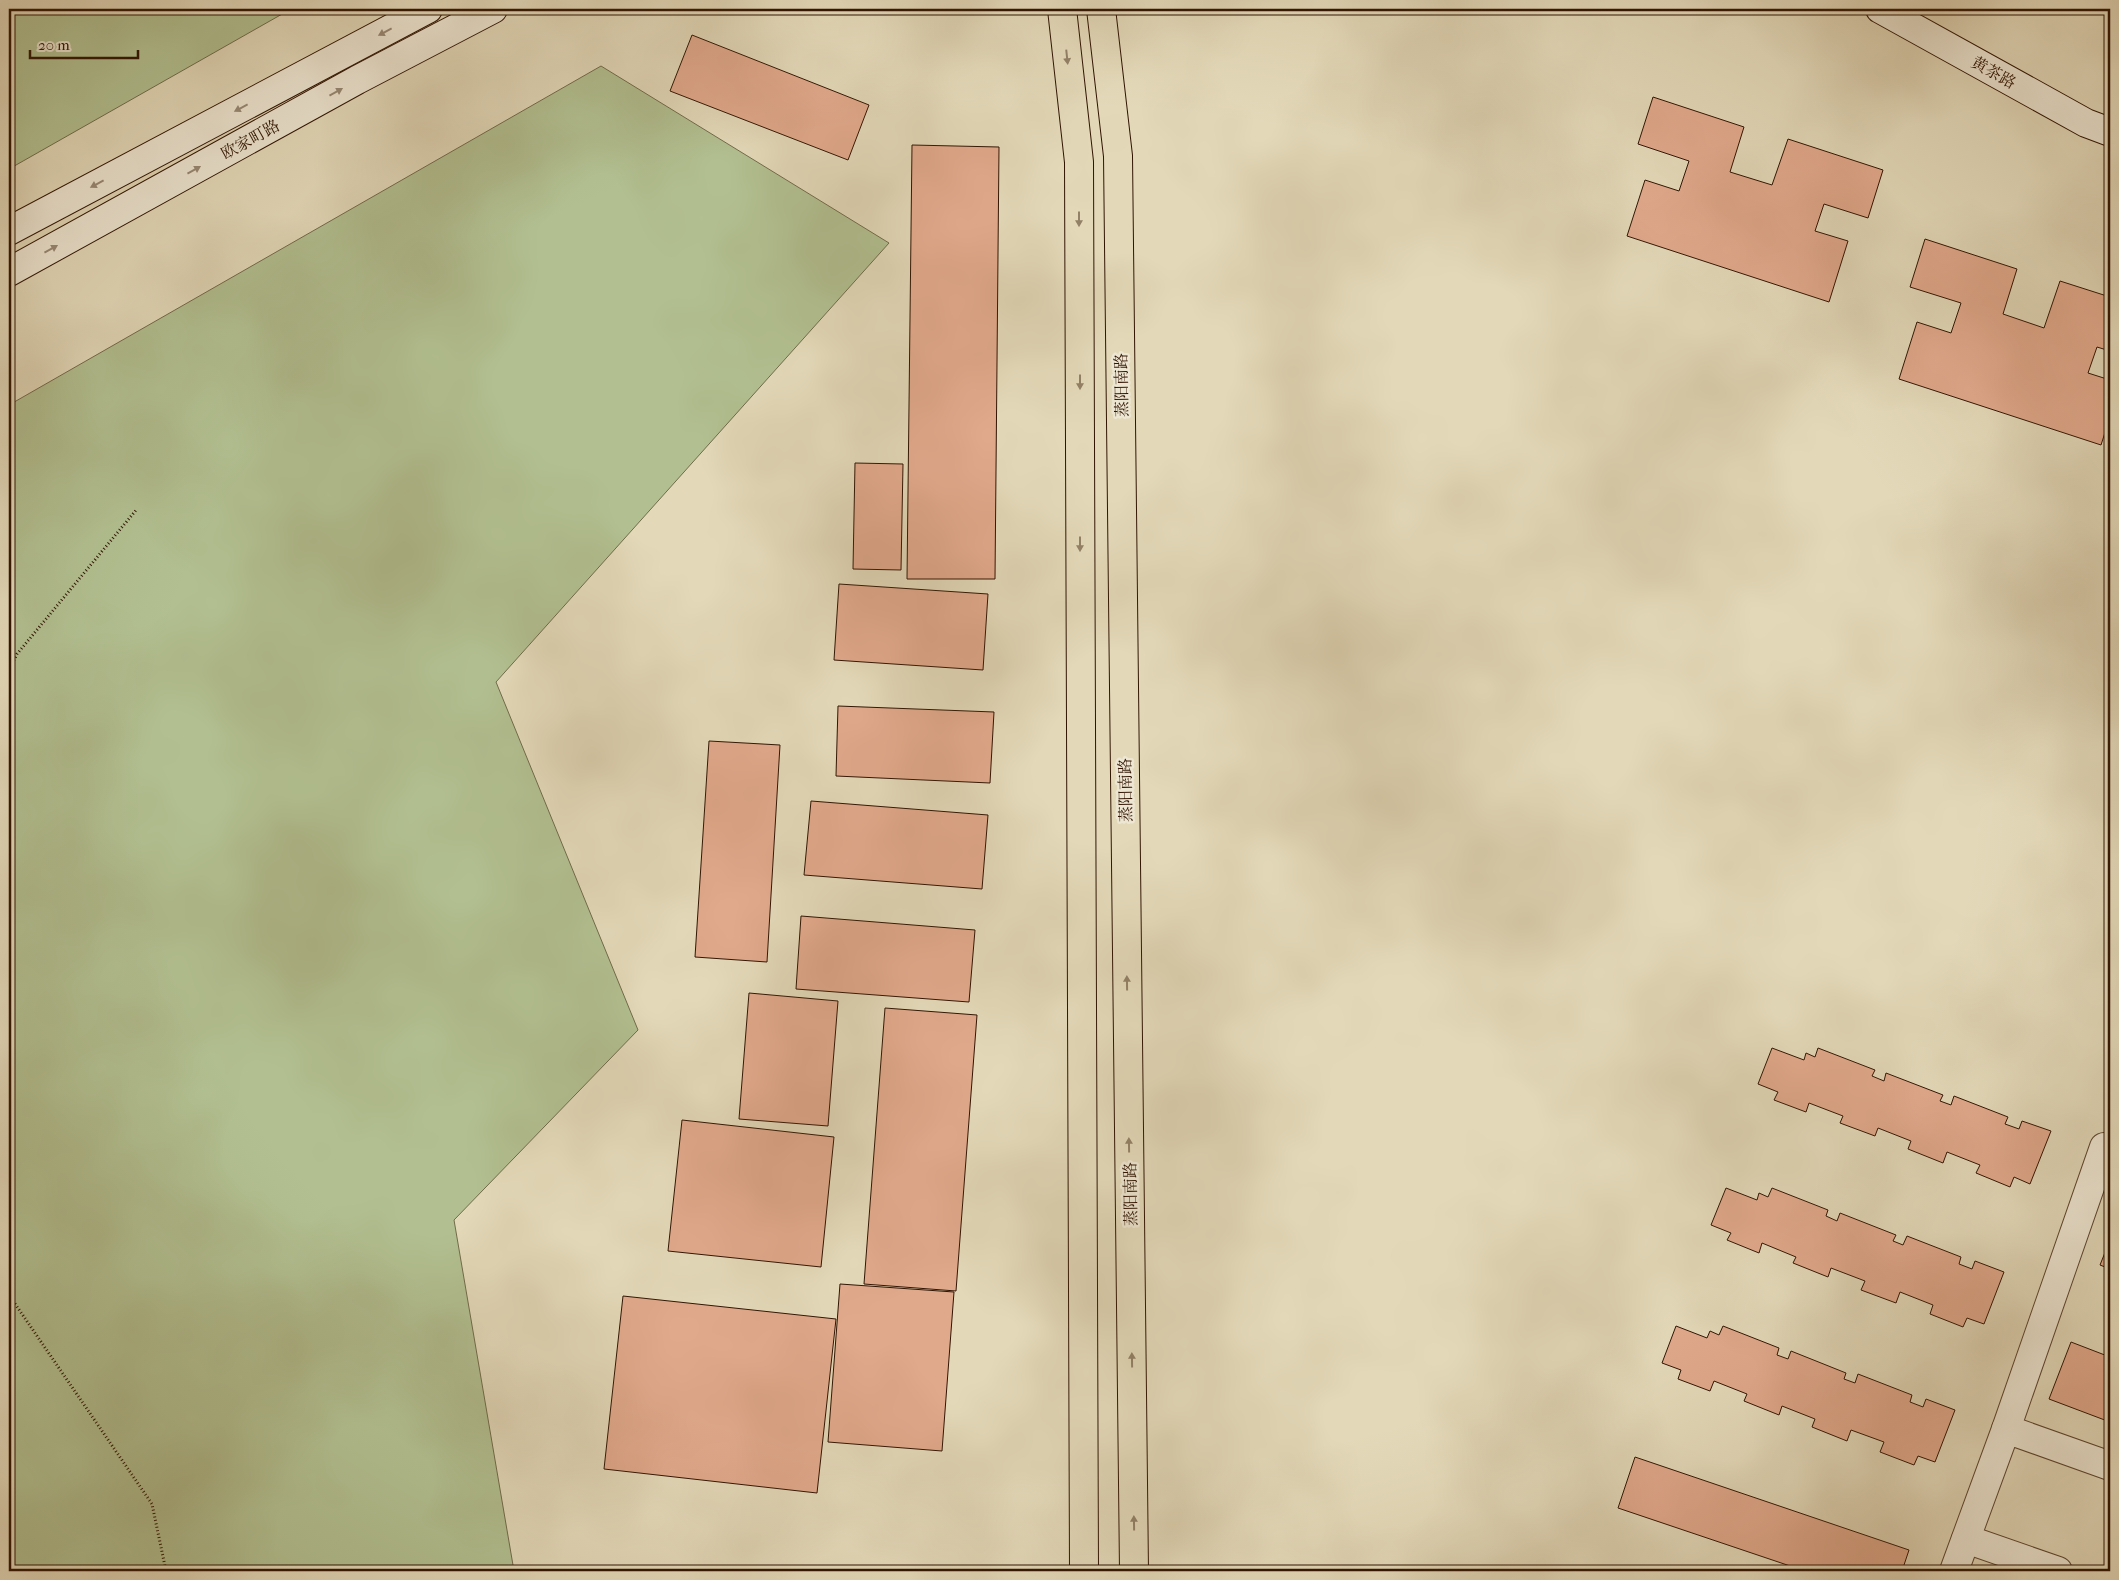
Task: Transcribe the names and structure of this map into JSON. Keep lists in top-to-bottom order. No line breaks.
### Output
{"streets":{"main road":["黄茶路","欧家町路","蒸阳南路"]},"scale_bar":"20 m"}
